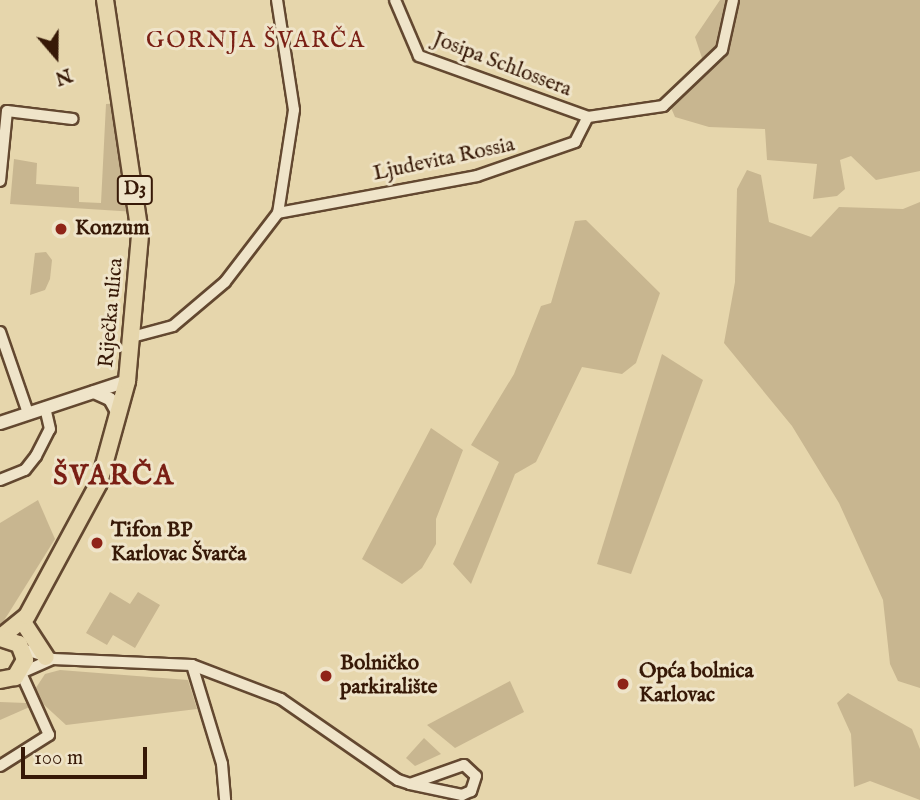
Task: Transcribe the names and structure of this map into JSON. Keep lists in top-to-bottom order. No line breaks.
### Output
{"streets":{"main road":["D3","Riječka ulica"],"street":["Josipa Schlossera","Ljudevita Rossia"]},"crossings":[["Josipa Schlossera","Ljudevita Rossia"],["D3","Riječka ulica"]],"districts":["GORNJA ŠVARČA","ŠVARČA"],"places":["Konzum","Tifon BP Karlovac Švarča","Bolničko parkiralište","Opća bolnica Karlovac"],"scale_bar":"100 m","north":"bottom"}
